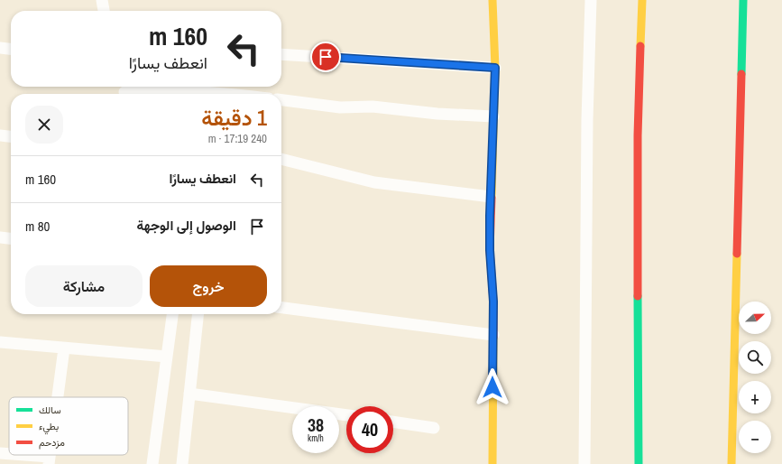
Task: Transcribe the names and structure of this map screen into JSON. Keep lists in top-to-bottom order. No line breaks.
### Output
{"legend":["سالك","بطيء","مزدحم"],"north":"right","page":{"turn":["160 m","انعطف يسارًا"],"heading":["1 دقيقة","240 m · 17:19"],"list":[{"name":"انعطف يسارًا","value":"160 m"},{"name":"الوصول إلى الوجهة","value":"80 m"}],"buttons":["خروج","مشاركة"],"map_buttons":["+","−"],"speed":"38 km/h","limit":"40"}}
